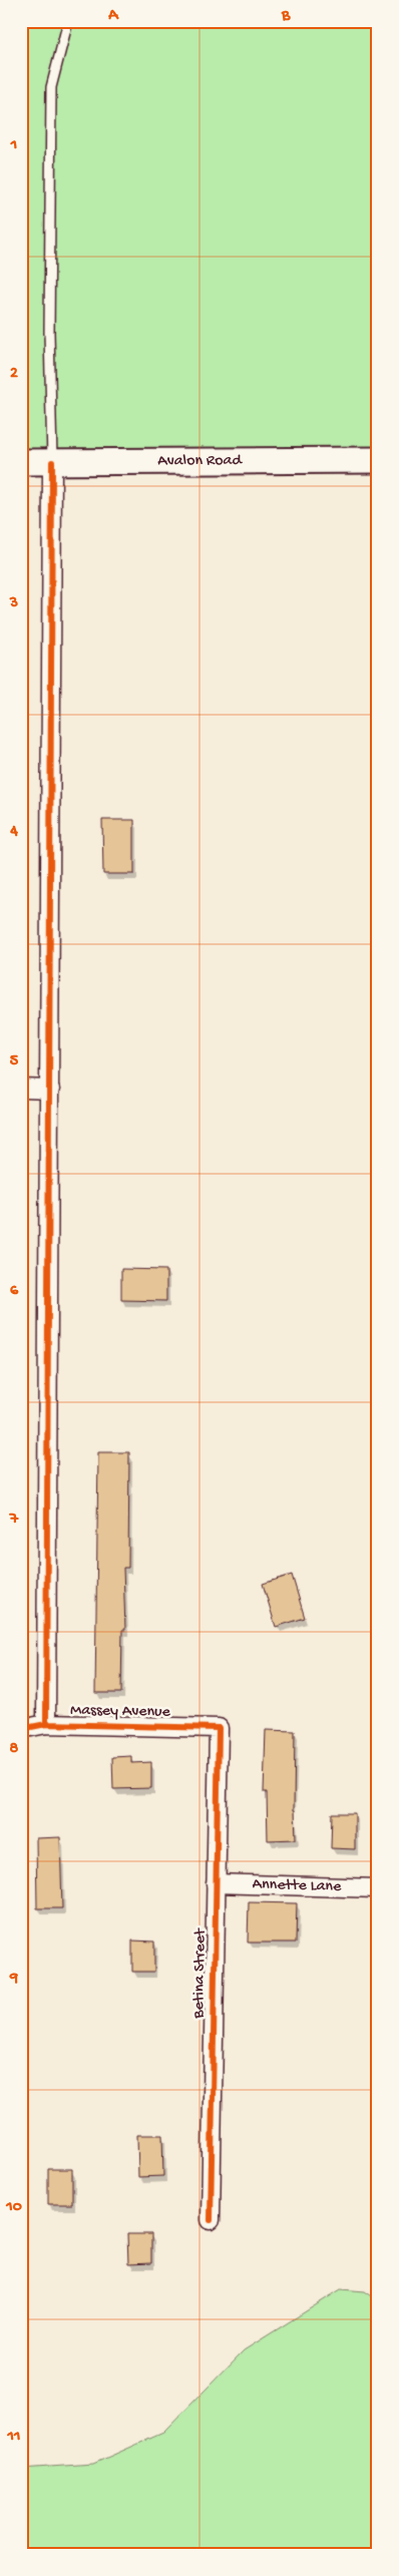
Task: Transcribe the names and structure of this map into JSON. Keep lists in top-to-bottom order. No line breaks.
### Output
{"streets":{"main road":["Avalon Road"],"street":["Massey Avenue","Annette Lane","Betina Street"]},"crossings":[["Massey Avenue","Betina Street"],["Annette Lane","Betina Street"]],"grid":{"columns":["A","B"],"rows":["1","2","3","4","5","6","7","8","9","10","11"]}}
